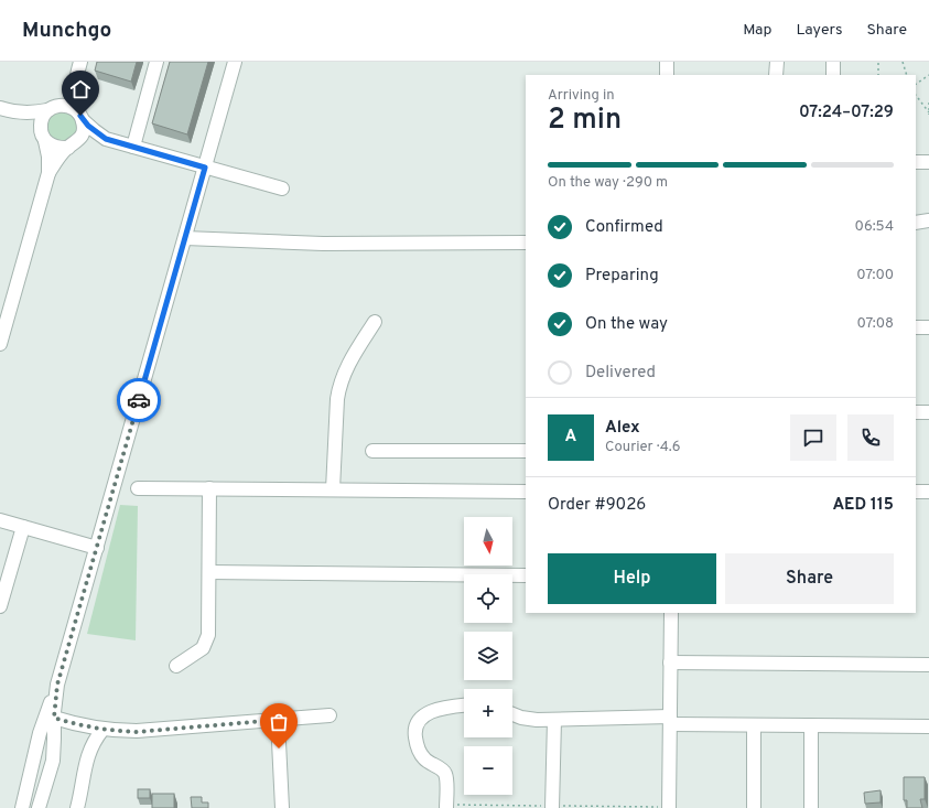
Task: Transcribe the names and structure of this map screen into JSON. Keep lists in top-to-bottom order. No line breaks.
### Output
{"north":"bottom","page":{"header":"Munchgo","nav":["Map","Layers","Share"],"heading":["2 min","Arriving in","07:24–07:29"],"panel":["Alex","Courier · 4.6","Order #9026","AED 115"],"bar":"On the way · 290 m","list":[["Confirmed","06:54"],["Preparing","07:00"],["On the way","07:08"],"Delivered"],"round":"A","map_buttons":["+","−"],"buttons":["Help","Share"]}}
